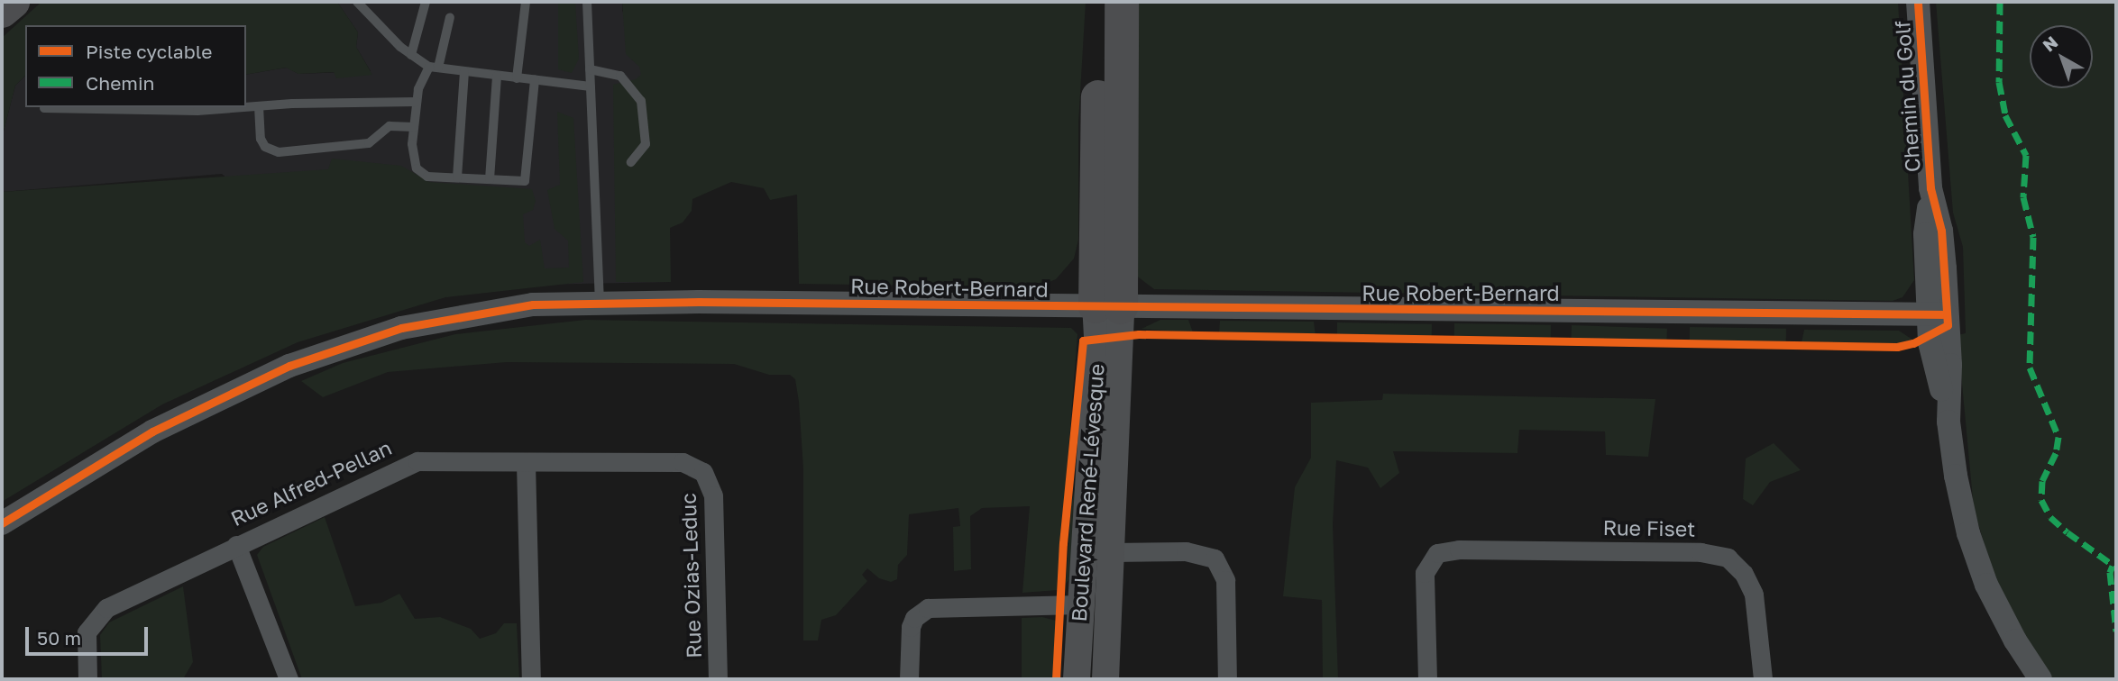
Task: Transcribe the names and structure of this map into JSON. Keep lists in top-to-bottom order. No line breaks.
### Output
{"streets":{"main road":["Boulevard René-Lévesque"],"street":["Chemin du Golf","Rue Robert-Bernard","Rue Alfred-Pellan","Rue Fiset","Rue Ozias-Leduc"]},"crossings":[["Chemin du Golf","Rue Robert-Bernard"],["Rue Robert-Bernard","Boulevard René-Lévesque"],["Rue Alfred-Pellan","Rue Ozias-Leduc"]],"legend":["Piste cyclable","Chemin"],"scale_bar":"50 m","north":"top left"}
